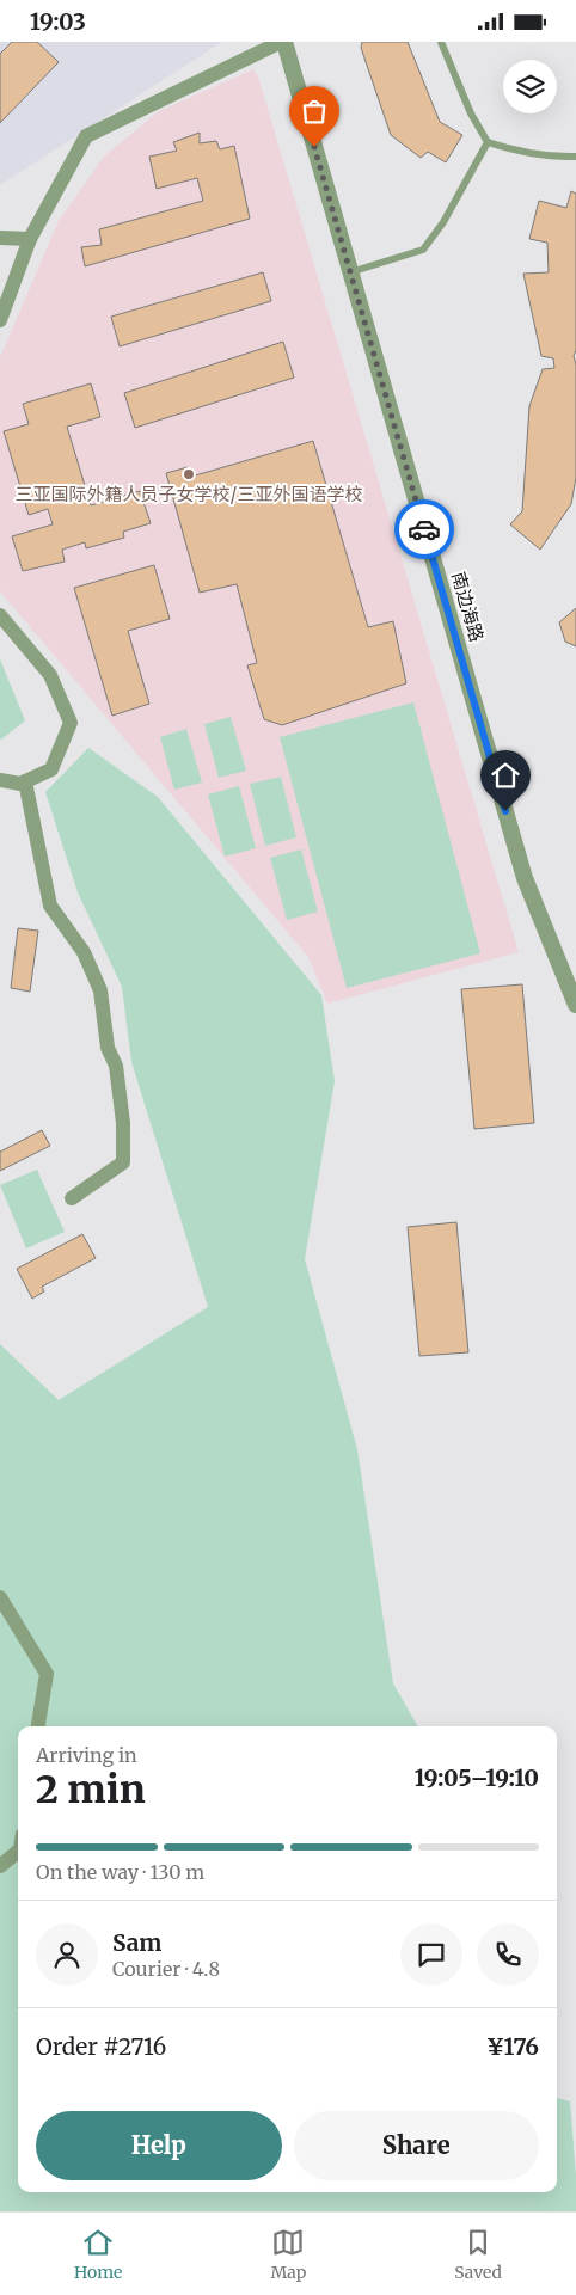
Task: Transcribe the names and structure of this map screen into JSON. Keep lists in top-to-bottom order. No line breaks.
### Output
{"streets":{"street":["南边海路"]},"places":["三亚国际外籍人员子女学校/三亚外国语学校"],"page":{"status":"19:03","heading":["2 min","Arriving in","19:05–19:10"],"panel":["Sam","Courier · 4.8","Order #2716","¥176"],"bar":"On the way · 130 m","buttons":["Help","Share"],"tabs":["Home","Map","Saved"]}}
